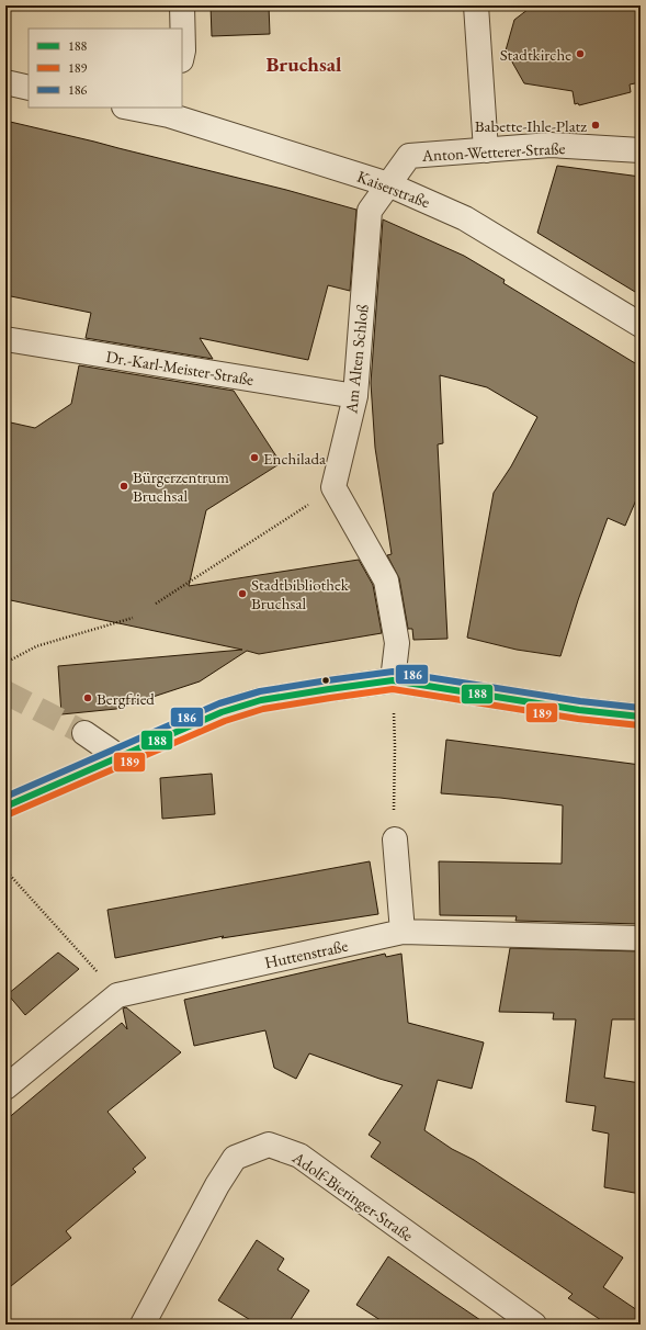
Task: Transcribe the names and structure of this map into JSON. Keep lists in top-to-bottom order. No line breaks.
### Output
{"streets":{"street":["Anton-Wetterer-Straße","Kaiserstraße","Am Alten Schloß","Dr.-Karl-Meister-Straße","Huttenstraße","Adolf-Bieringer-Straße"]},"crossings":[["Anton-Wetterer-Straße","Kaiserstraße"],["Anton-Wetterer-Straße","Am Alten Schloß"],["Kaiserstraße","Am Alten Schloß"],["Am Alten Schloß","Dr.-Karl-Meister-Straße"]],"districts":["Bruchsal"],"places":["Stadtkirche","Babette-Ihle-Platz","Enchilada","Bürgerzentrum Bruchsal","Stadtbibliothek Bruchsal","Bergfried"],"lines":["transit line 186","transit line 188","transit line 189"],"legend":["188","189","186"]}
